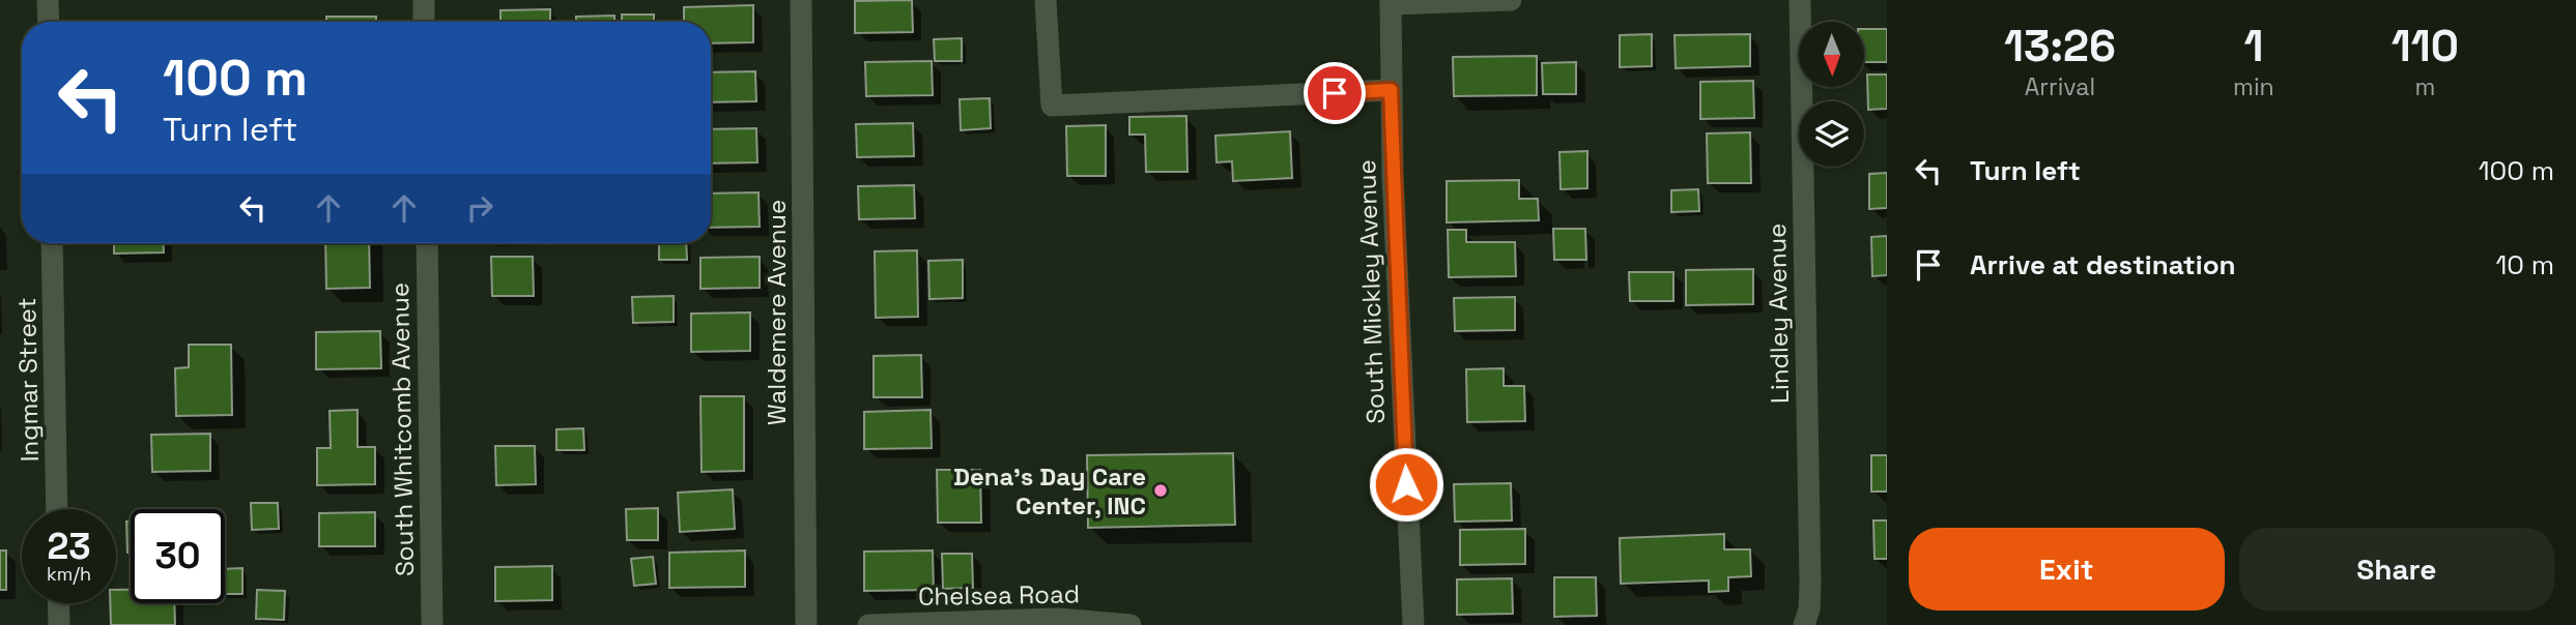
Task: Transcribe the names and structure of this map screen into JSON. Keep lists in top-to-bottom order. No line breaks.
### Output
{"streets":{"street":["South Mickley Avenue","Waldemere Avenue","Lindley Avenue","Ingmar Street","South Whitcomb Avenue","Chelsea Road"]},"places":["Dena's Day Care Center, INC"],"north":"bottom","page":{"eta":["13:26","Arrival","1","min","110","m"],"turn":["100 m","Turn left"],"list":[{"name":"Turn left","value":"100 m"},{"name":"Arrive at destination","value":"10 m"}],"speed":"23 km/h","limit":"30","buttons":["Exit","Share"]}}
